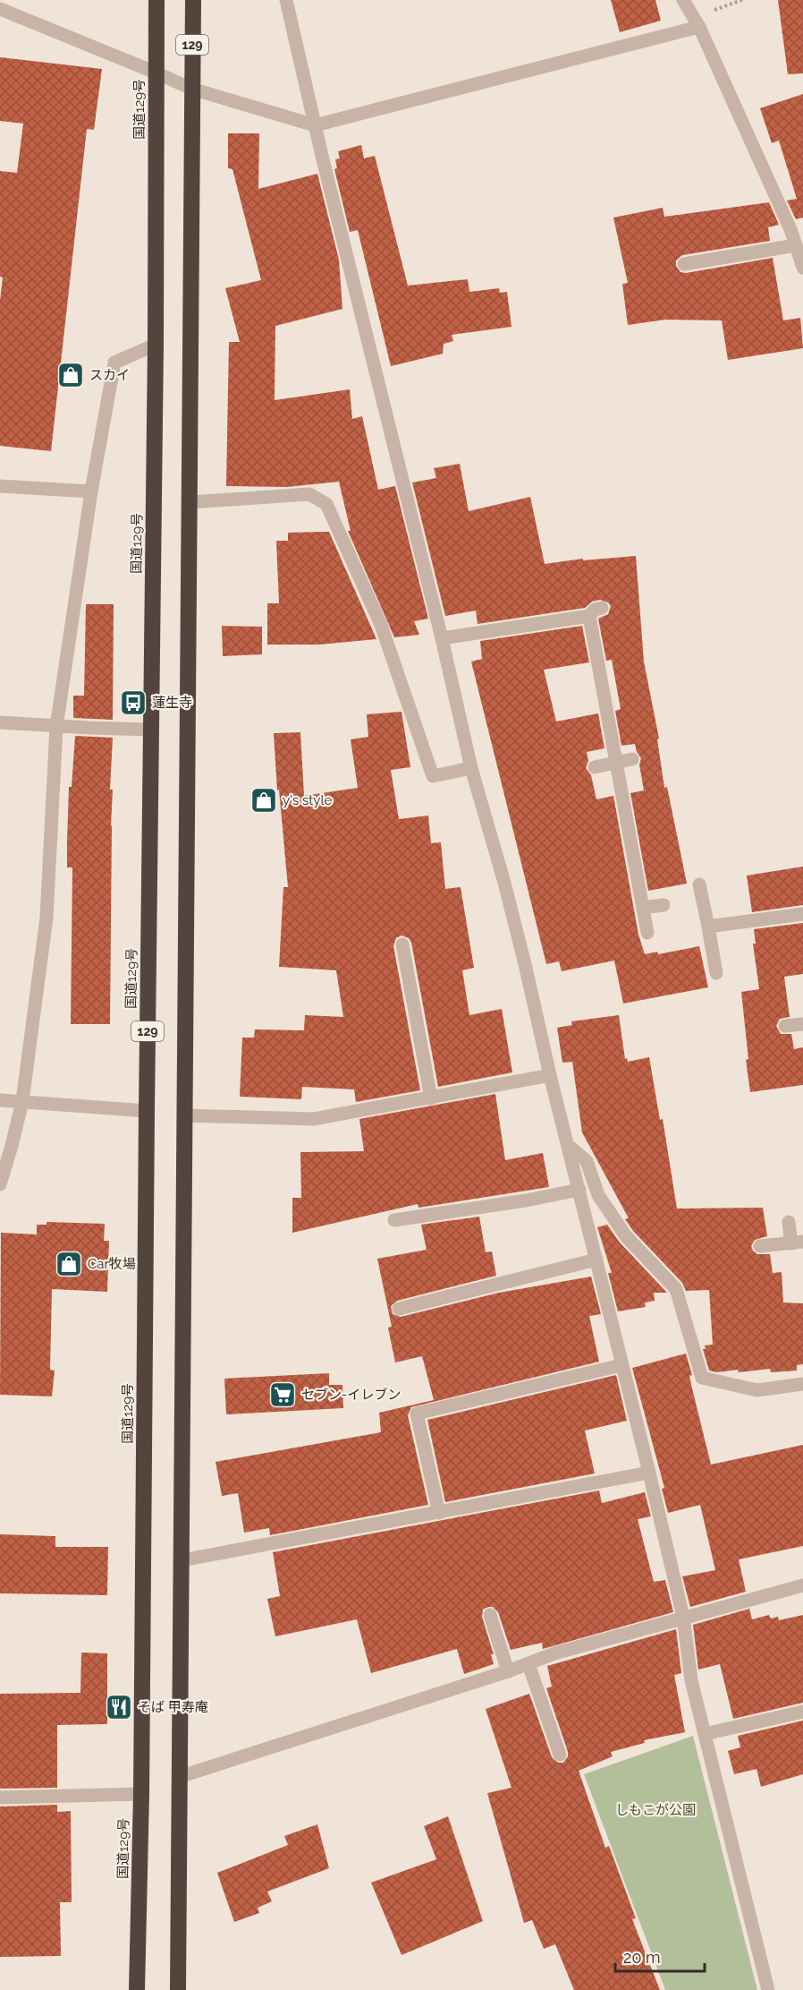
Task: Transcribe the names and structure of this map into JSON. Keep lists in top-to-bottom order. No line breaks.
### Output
{"streets":{"highway":["129","国道129号"]},"parks":["しもこが公園"],"places":{"shop":["スカイ","y's style","Car牧場"],"bus stop":["蓮生寺"],"supermarket":["セブン-イレブン"],"restaurant":["そば 甲寿庵"]},"scale_bar":"20 m"}
